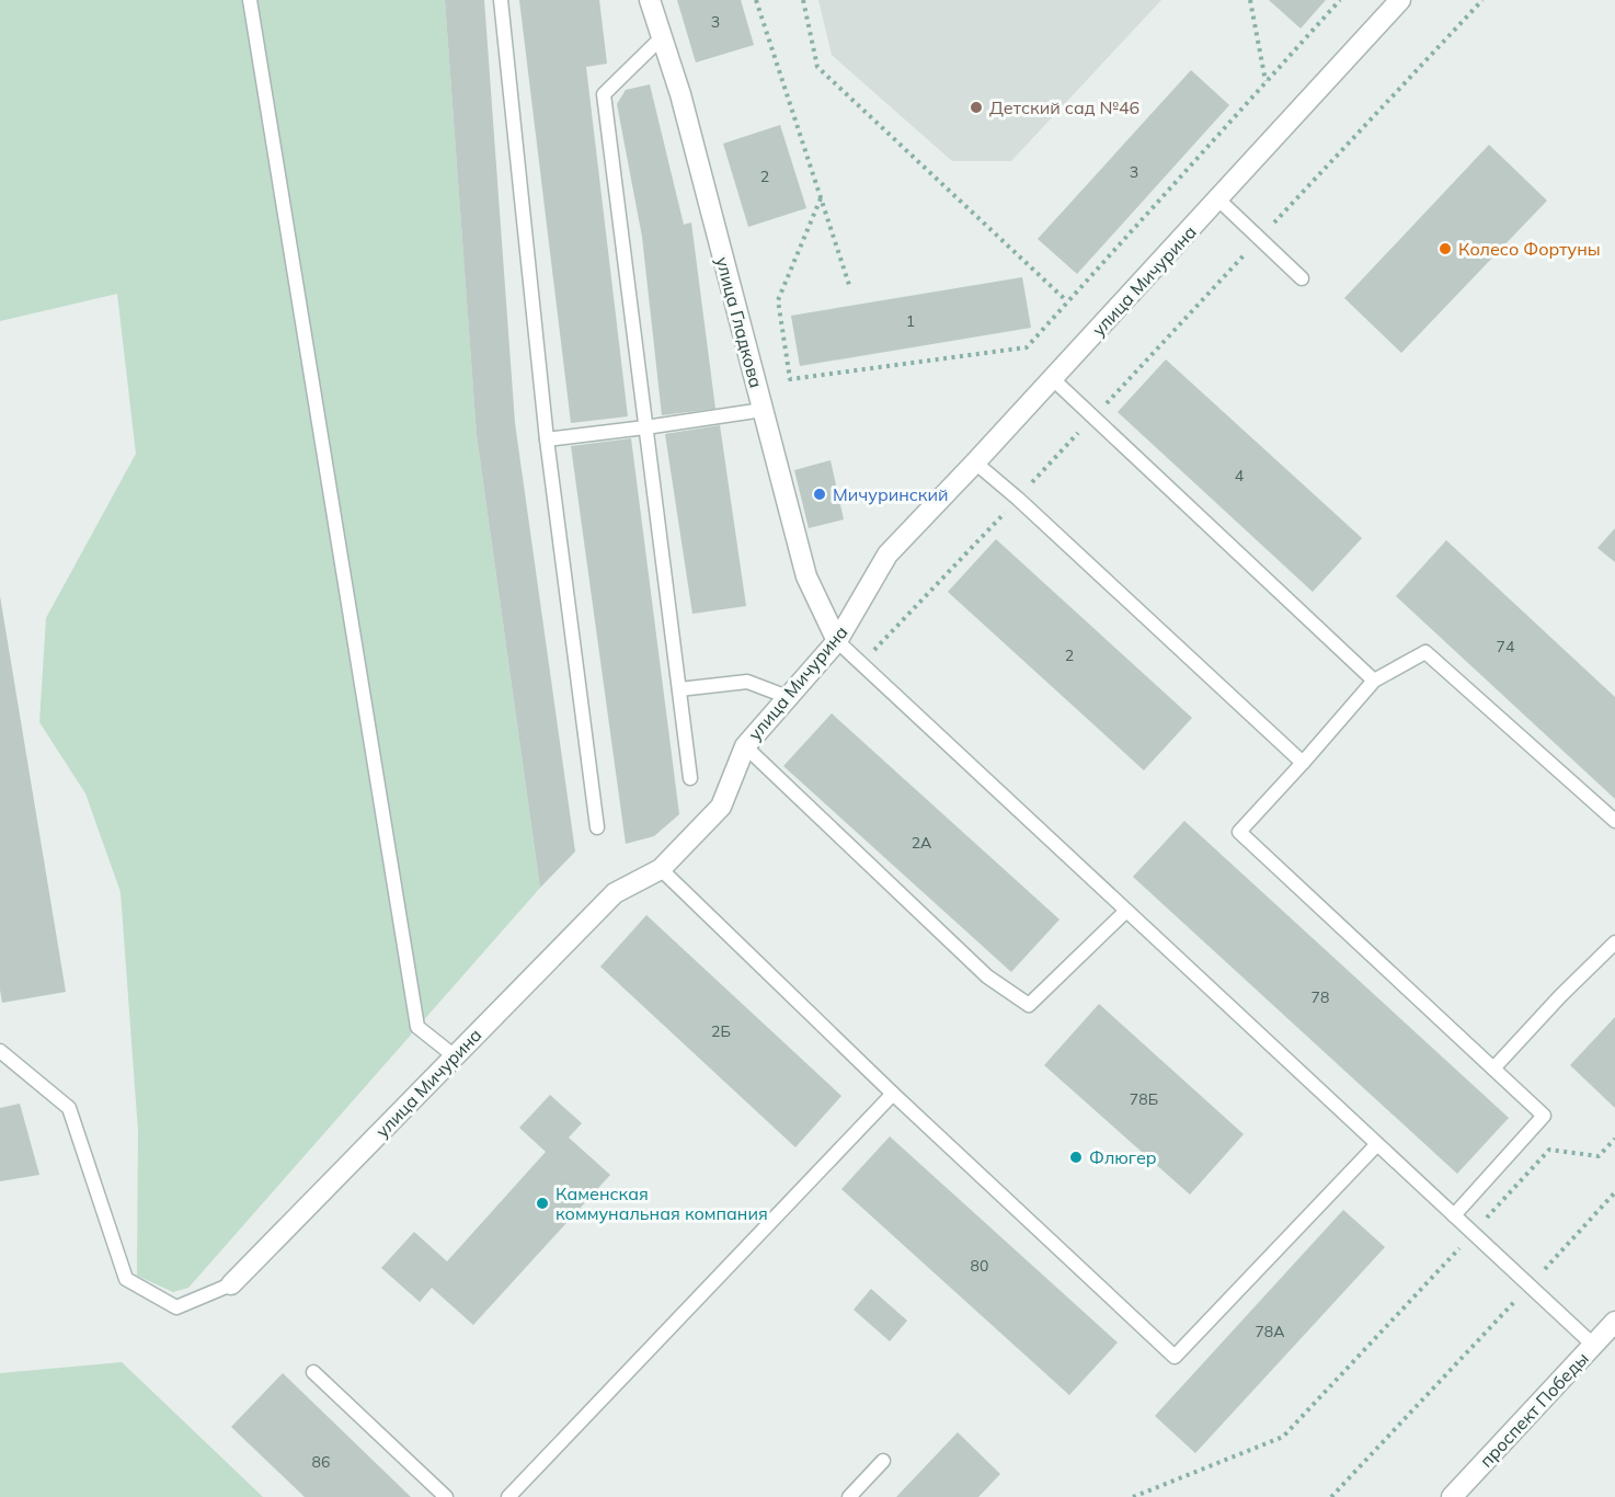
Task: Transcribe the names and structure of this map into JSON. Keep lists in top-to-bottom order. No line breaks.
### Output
{"streets":{"street":["улица Мичурина","улица Гладкова","проспект Победы"]},"crossings":[["улица Мичурина","улица Гладкова"]],"places":["Детский сад №46","Колесо Фортуны","Мичуринский","Флюгер","Каменская коммунальная компания"],"house_numbers":["3","3","2","1","4","74","2","2А","78","2Б","78Б","80","78А","86"]}
